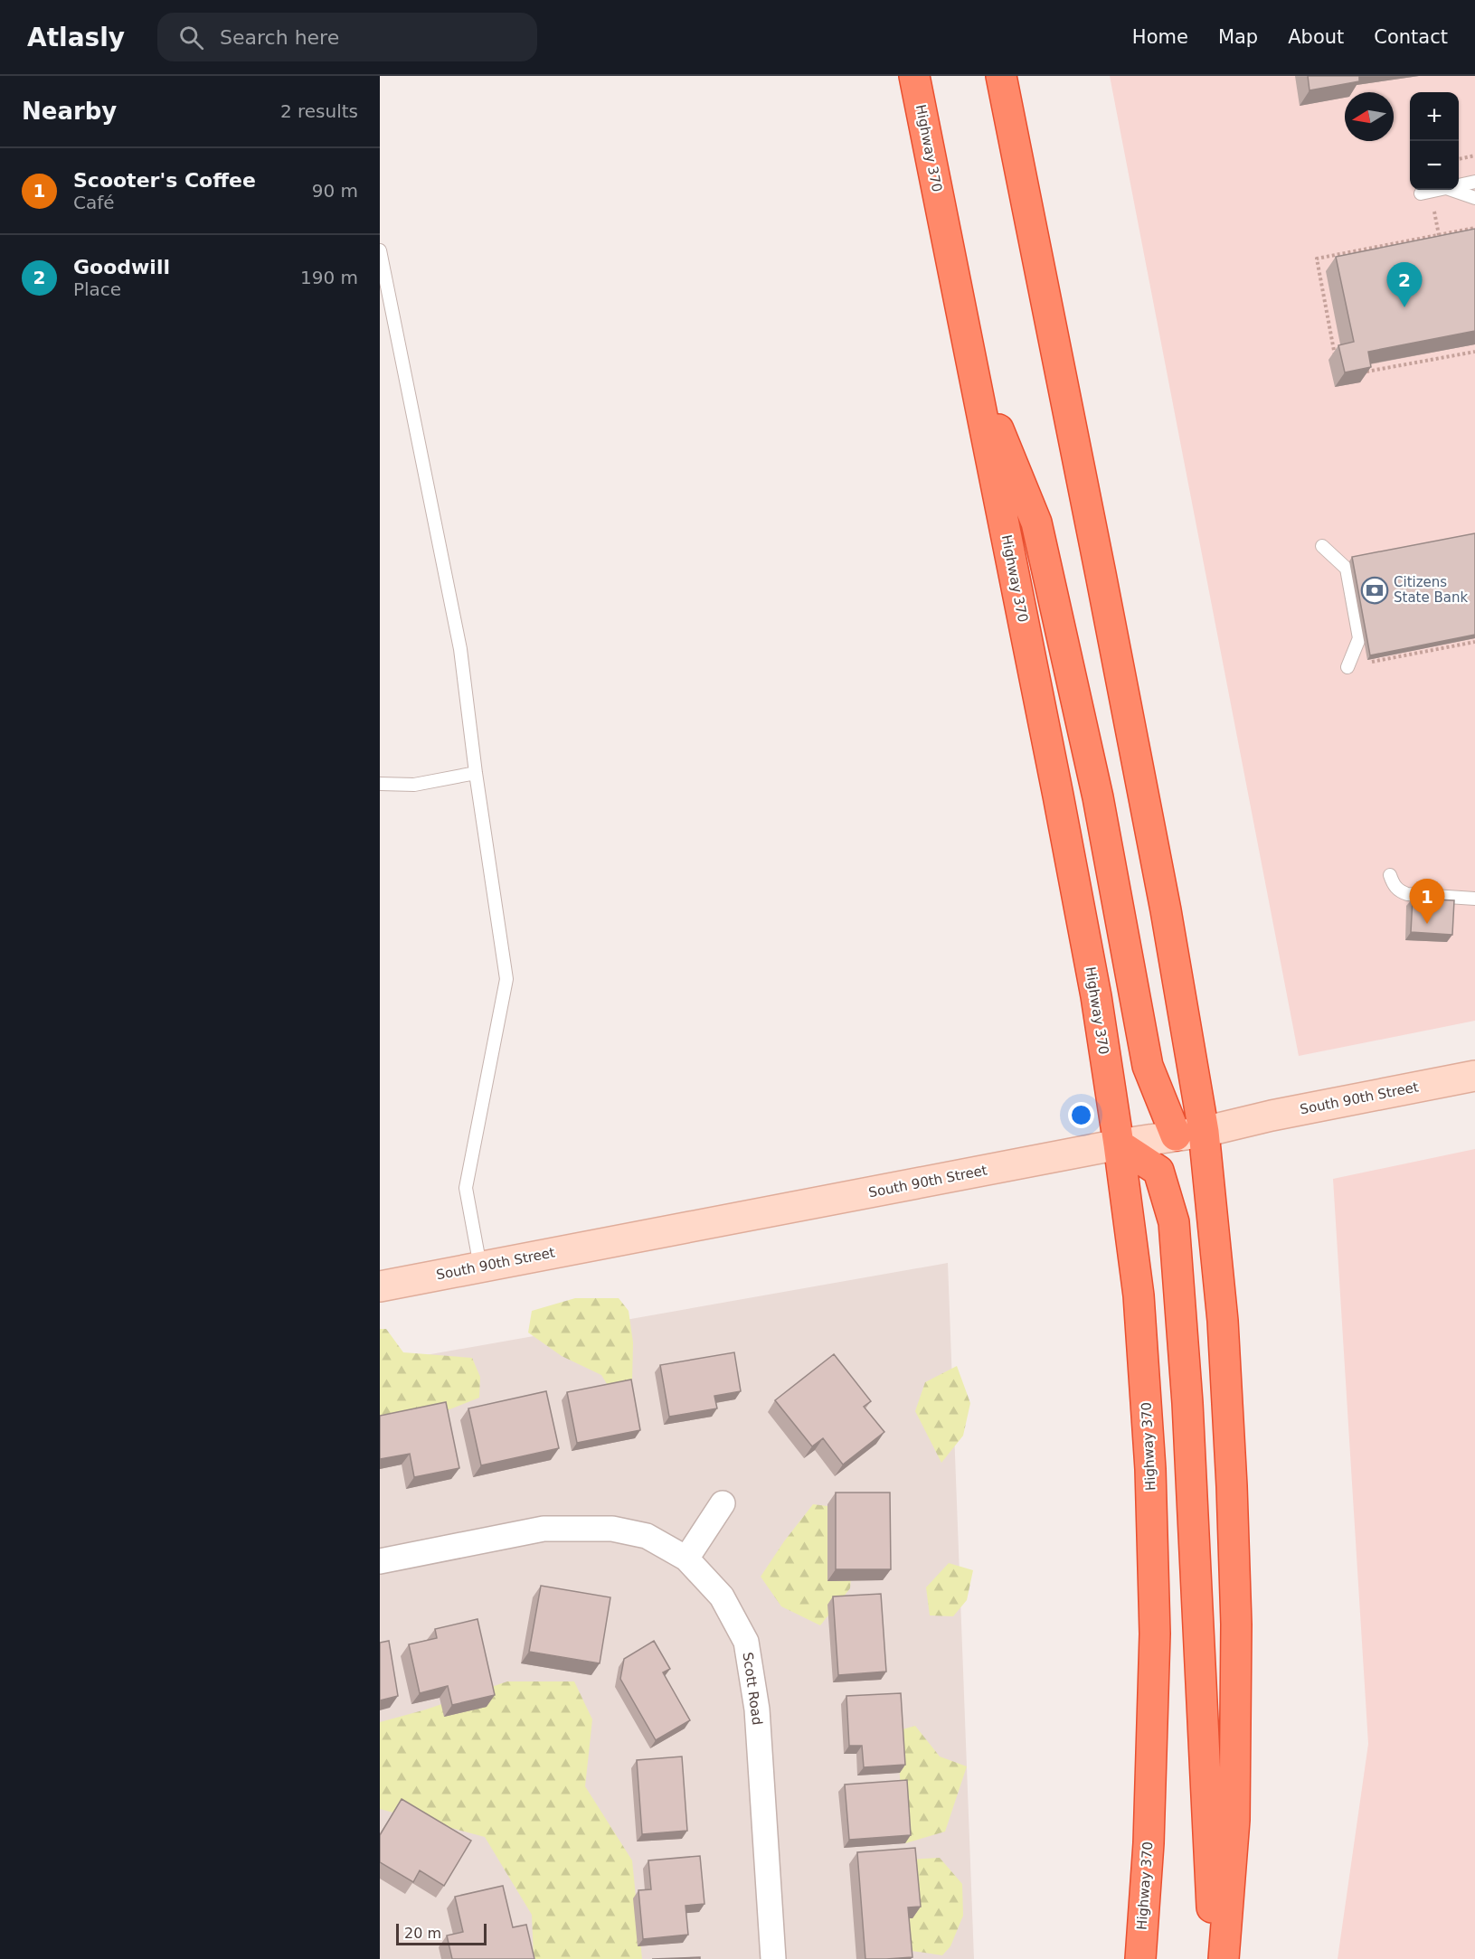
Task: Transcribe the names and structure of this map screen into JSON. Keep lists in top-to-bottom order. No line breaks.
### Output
{"streets":{"highway":["Highway 370"],"street":["South 90th Street","Scott Road"]},"crossings":[["Highway 370","South 90th Street"]],"places":{"bank":["Citizens State Bank"]},"scale_bar":"20 m","north":"left","page":{"header":"Atlasly","search":"Search here","nav":["Home","Map","About","Contact"],"heading":["Nearby","2 results"],"map_buttons":["+","−"],"list":[{"mark":"1","name":"Scooter's Coffee","note":"Café","value":"90 m"},{"mark":"2","name":"Goodwill","note":"Place","value":"190 m"}],"pins":["2","1"],"scale":"20 m"}}
